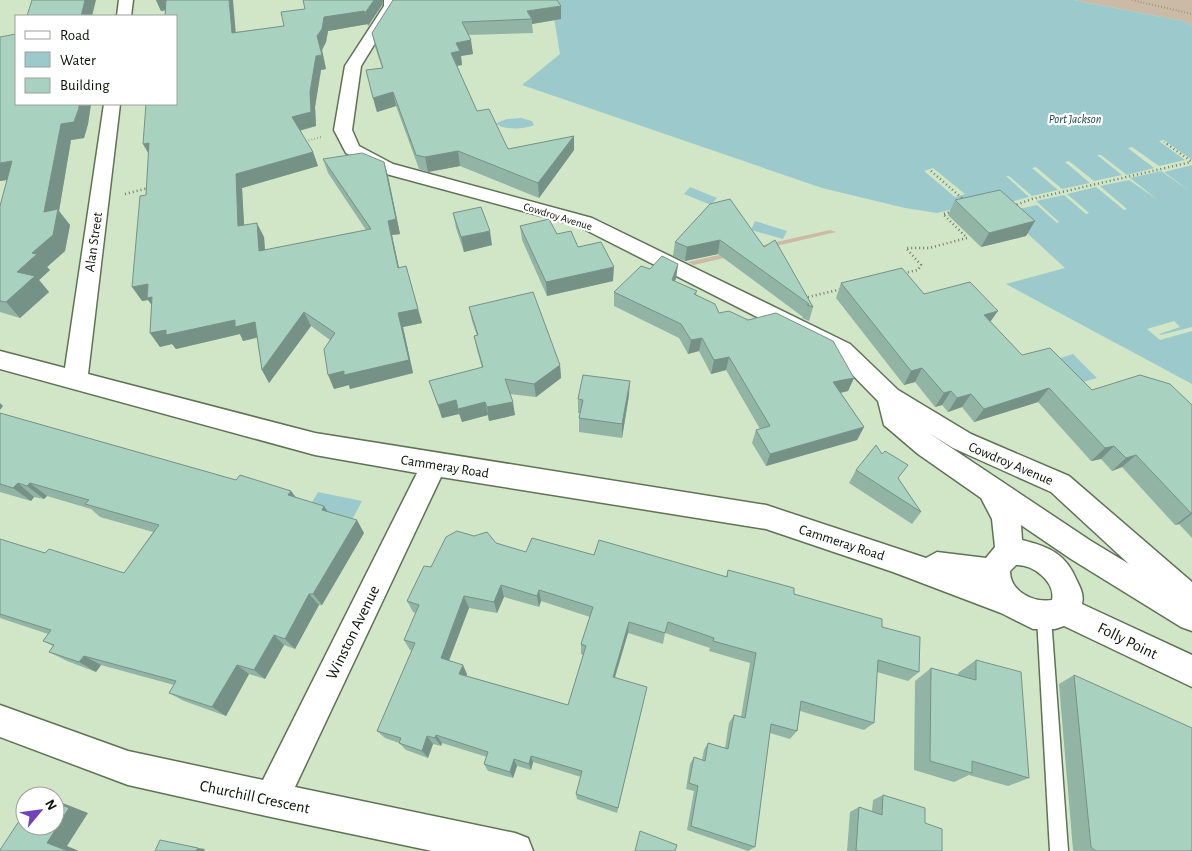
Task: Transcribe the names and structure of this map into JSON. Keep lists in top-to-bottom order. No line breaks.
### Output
{"streets":{"street":["Cowdroy Avenue","Alan Street","Cammeray Road","Winston Avenue","Folly Point","Churchill Crescent"]},"crossings":[["Cowdroy Avenue","Cammeray Road"],["Cowdroy Avenue","Folly Point"],["Alan Street","Cammeray Road"],["Cammeray Road","Winston Avenue"],["Cammeray Road","Folly Point"],["Winston Avenue","Churchill Crescent"]],"water":["Port Jackson"],"legend":["Road","Water","Building"],"north":"top right"}
